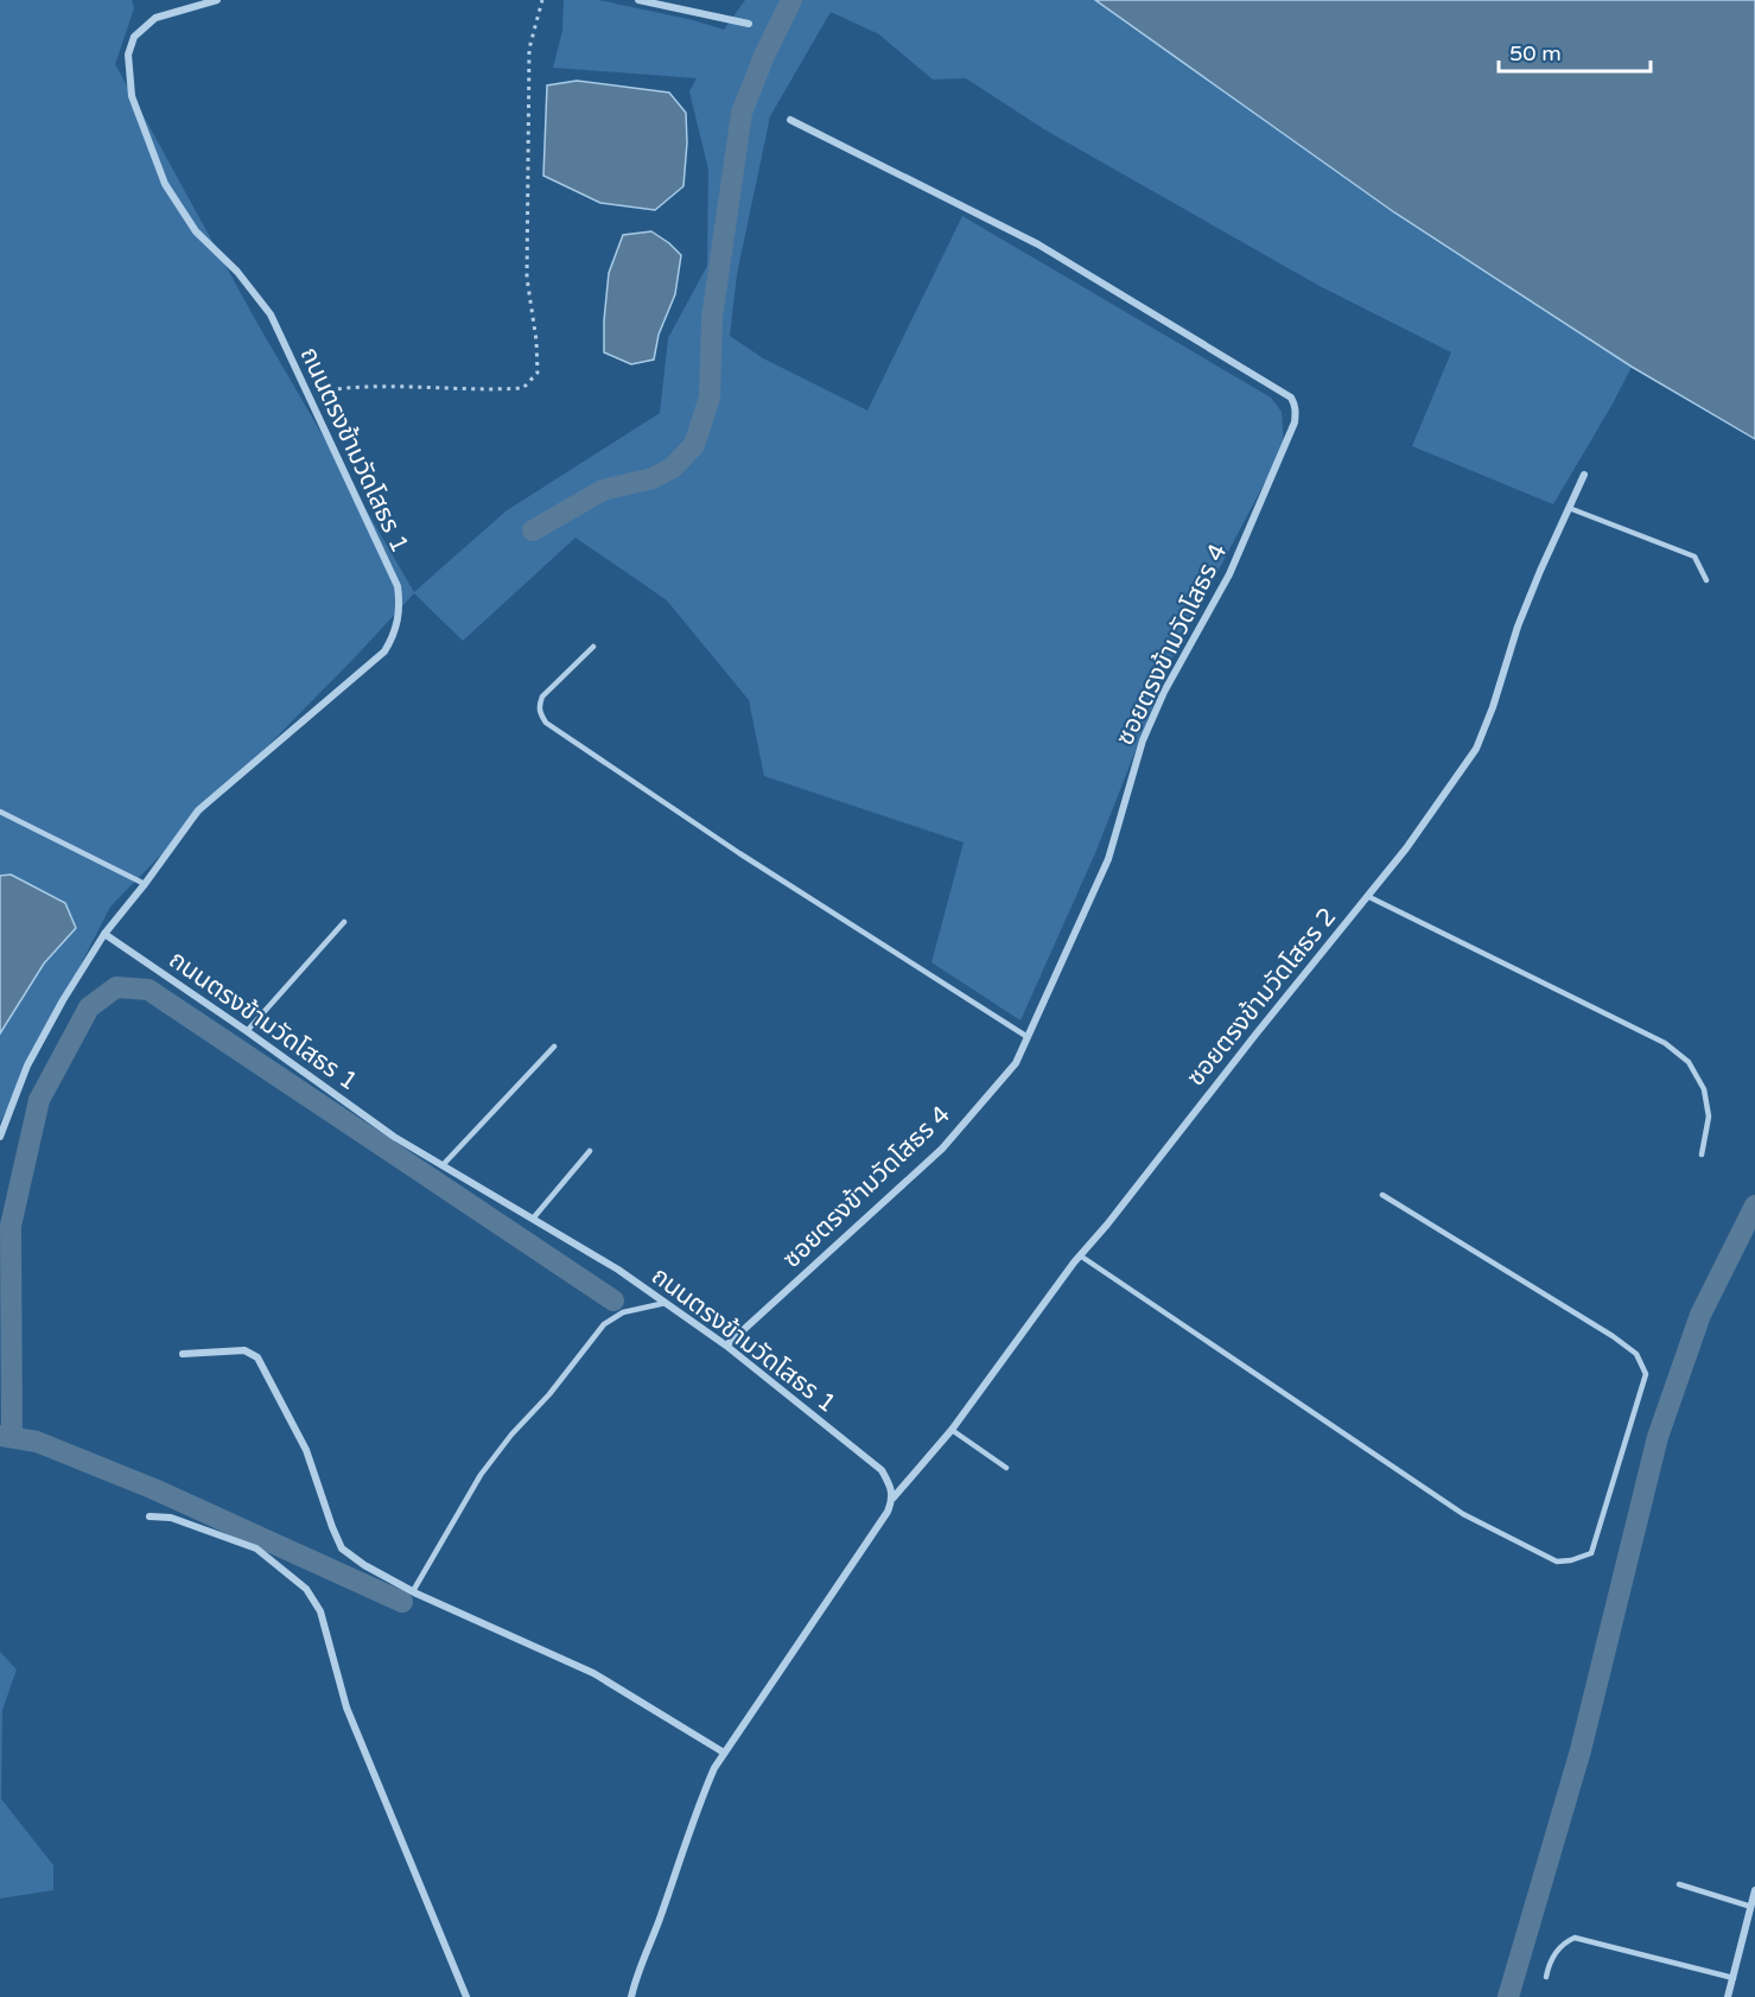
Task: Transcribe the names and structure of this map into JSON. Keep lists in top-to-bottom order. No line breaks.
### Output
{"streets":{"street":["ถนนตรงข้ามวัดโสธร 1","ซอยตรงข้ามวัดโสธร 4","ซอยตรงข้ามวัดโสธร 2"]},"crossings":[["ถนนตรงข้ามวัดโสธร 1","ซอยตรงข้ามวัดโสธร 4"],["ถนนตรงข้ามวัดโสธร 1","ซอยตรงข้ามวัดโสธร 2"]],"scale_bar":"50 m"}
